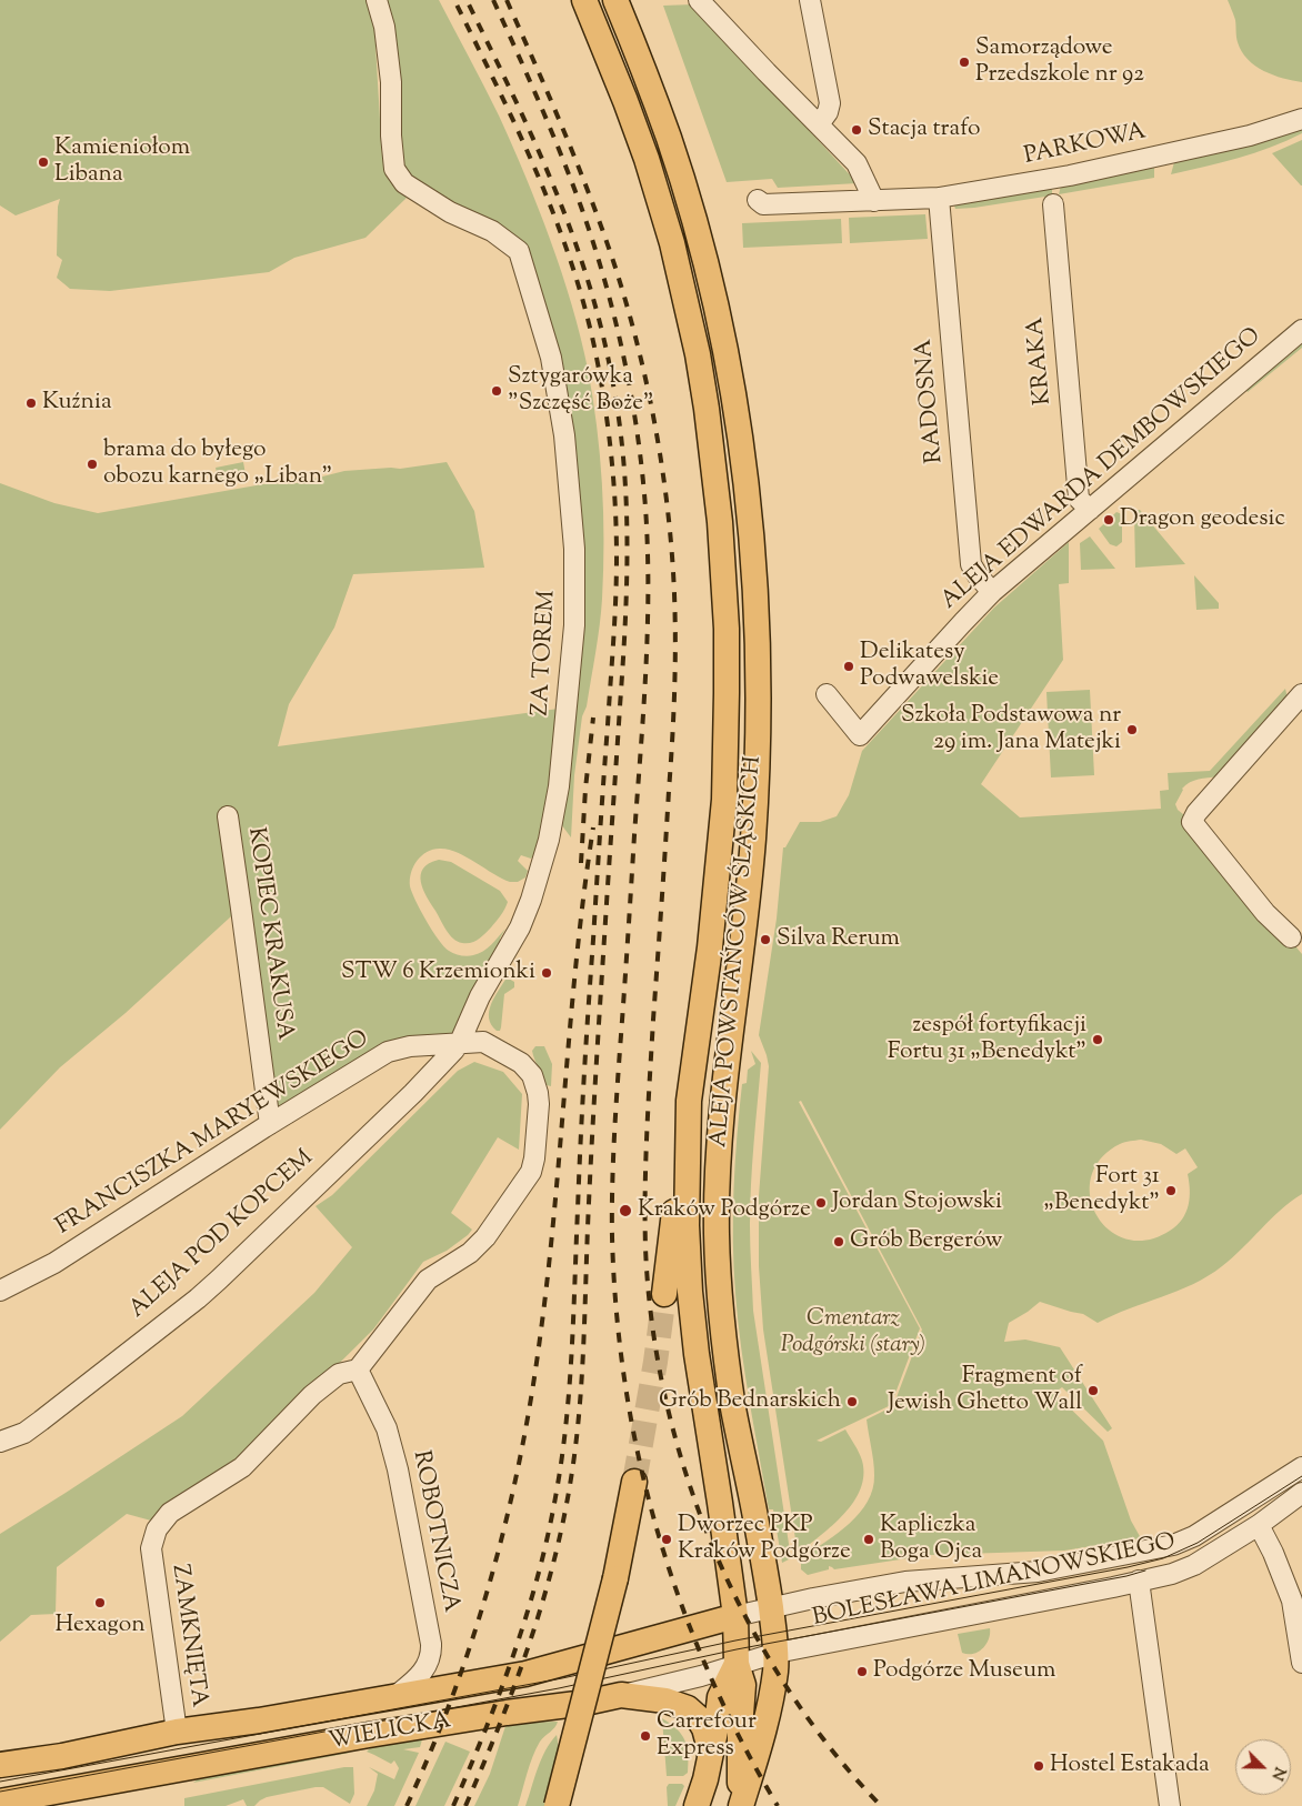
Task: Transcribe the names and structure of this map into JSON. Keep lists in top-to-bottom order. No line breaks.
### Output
{"streets":{"main road":["ALEJA POWSTAŃCÓW ŚLĄSKICH","WIELICKA"],"street":["PARKOWA","KRAKA","RADOSNA","ALEJA EDWARDA DEMBOWSKIEGO","ZA TOREM","KOPIEC KRAKUSA","FRANCISZKA MARYEWSKIEGO","ALEJA POD KOPCEM","ROBOTNICZA","BOLESŁAWA LIMANOWSKIEGO","ZAMKNIĘTA"]},"crossings":[["PARKOWA","RADOSNA"],["KRAKA","ALEJA EDWARDA DEMBOWSKIEGO"],["RADOSNA","ALEJA EDWARDA DEMBOWSKIEGO"],["ZA TOREM","FRANCISZKA MARYEWSKIEGO"],["ZA TOREM","ALEJA POD KOPCEM"],["KOPIEC KRAKUSA","FRANCISZKA MARYEWSKIEGO"],["ALEJA POWSTAŃCÓW ŚLĄSKICH","BOLESŁAWA LIMANOWSKIEGO"],["ALEJA POWSTAŃCÓW ŚLĄSKICH","WIELICKA"],["FRANCISZKA MARYEWSKIEGO","ALEJA POD KOPCEM"],["FRANCISZKA MARYEWSKIEGO","ROBOTNICZA"],["FRANCISZKA MARYEWSKIEGO","ZAMKNIĘTA"],["ROBOTNICZA","ZAMKNIĘTA"],["ROBOTNICZA","WIELICKA"],["BOLESŁAWA LIMANOWSKIEGO","WIELICKA"],["ZAMKNIĘTA","WIELICKA"]],"parks":["Cmentarz Podgórski (stary)"],"places":["Samorządowe Przedszkole nr 92","Stacja trafo","Kamieniołom Libana","Sztygarówka \"Szczęść Boże\"","Kuźnia","brama do byłego obozu karnego „Liban”","Dragon geodesic","Delikatesy Podwawelskie","Szkoła Podstawowa nr 29 im. Jana Matejki","Silva Rerum","STW 6 Krzemionki","zespół fortyfikacji Fortu 31 „Benedykt”","Fort 31 „Benedykt”","Jordan Stojowski","Kraków Podgórze","Grób Bergerów","Fragment of Jewish Ghetto Wall","Grób Bednarskich","Dworzec PKP Kraków Podgórze","Kapliczka Boga Ojca","Hexagon","Podgórze Museum","Carrefour Express","Hostel Estakada"],"north":"bottom right"}
